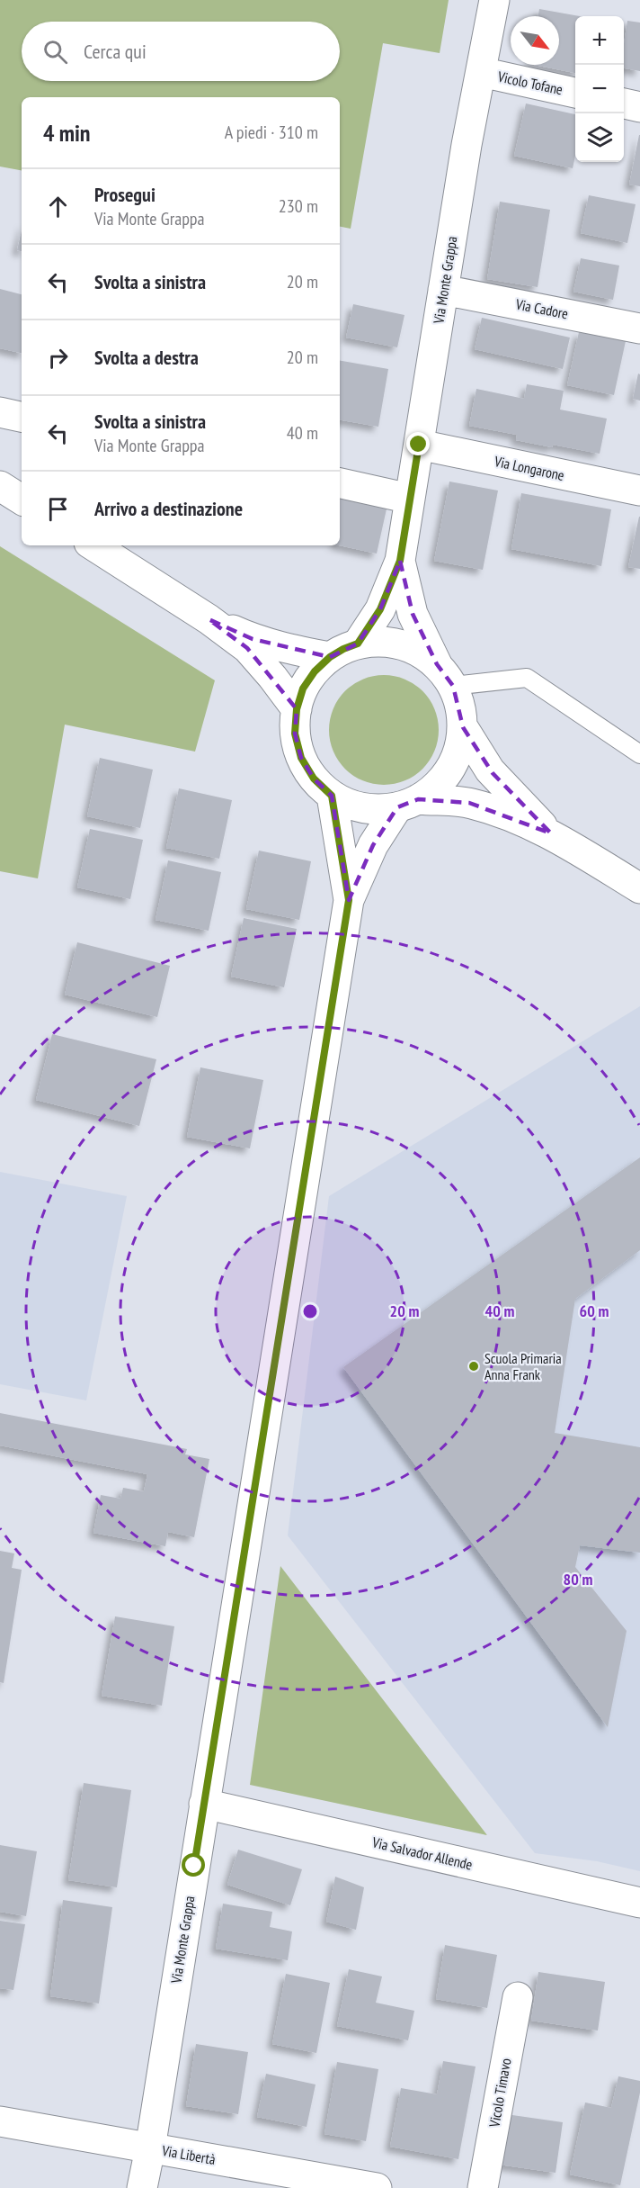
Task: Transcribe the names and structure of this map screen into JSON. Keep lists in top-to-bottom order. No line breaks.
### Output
{"streets":{"street":["Vicolo Tofane","Via Monte Grappa","Via Cadore","Via Longarone","Via Salvador Allende","Vicolo Timavo","Via Libertà"]},"crossings":[["Vicolo Tofane","Via Monte Grappa"],["Via Monte Grappa","Via Cadore"],["Via Monte Grappa","Via Longarone"],["Via Monte Grappa","Via Salvador Allende"],["Via Monte Grappa","Via Libertà"]],"places":["Scuola Primaria Anna Frank"],"north":"bottom right","page":{"map_buttons":["+","−"],"search":"Cerca qui","heading":["4 min","A piedi · 310 m"],"list":[["Prosegui","Via Monte Grappa","230 m"],["Svolta a sinistra","20 m"],["Svolta a destra","20 m"],["Svolta a sinistra","Via Monte Grappa","40 m"],"Arrivo a destinazione"]},"rings":["20 m","40 m","60 m","80 m"]}
